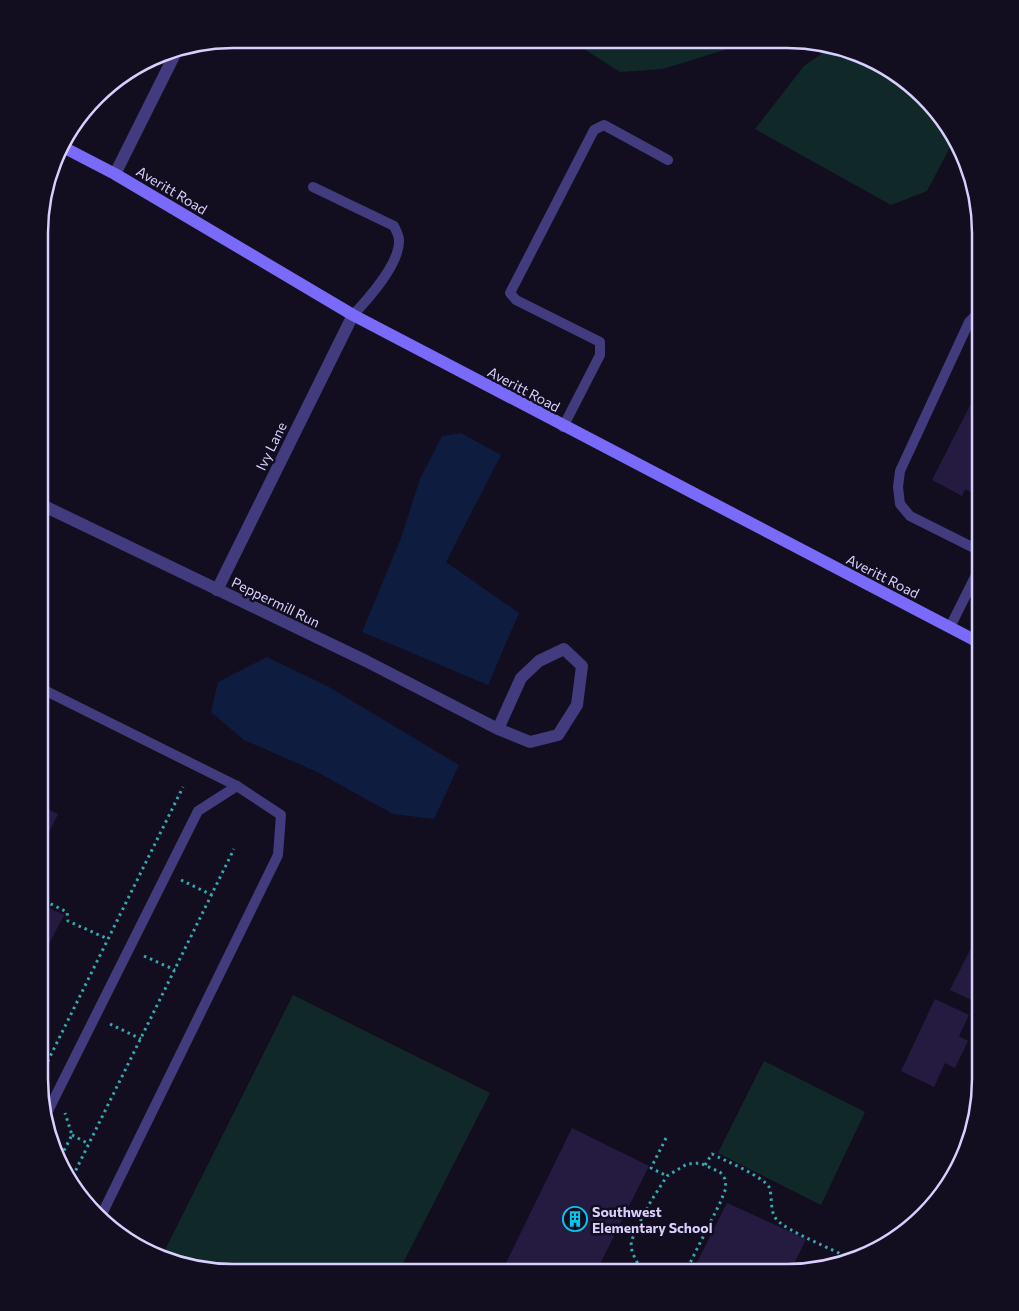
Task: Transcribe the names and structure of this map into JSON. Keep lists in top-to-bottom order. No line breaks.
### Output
{"streets":{"street":["Averitt Road","Ivy Lane","Peppermill Run"]},"crossings":[["Averitt Road","Ivy Lane"],["Ivy Lane","Peppermill Run"]],"places":{"building":["Southwest Elementary School"]}}
